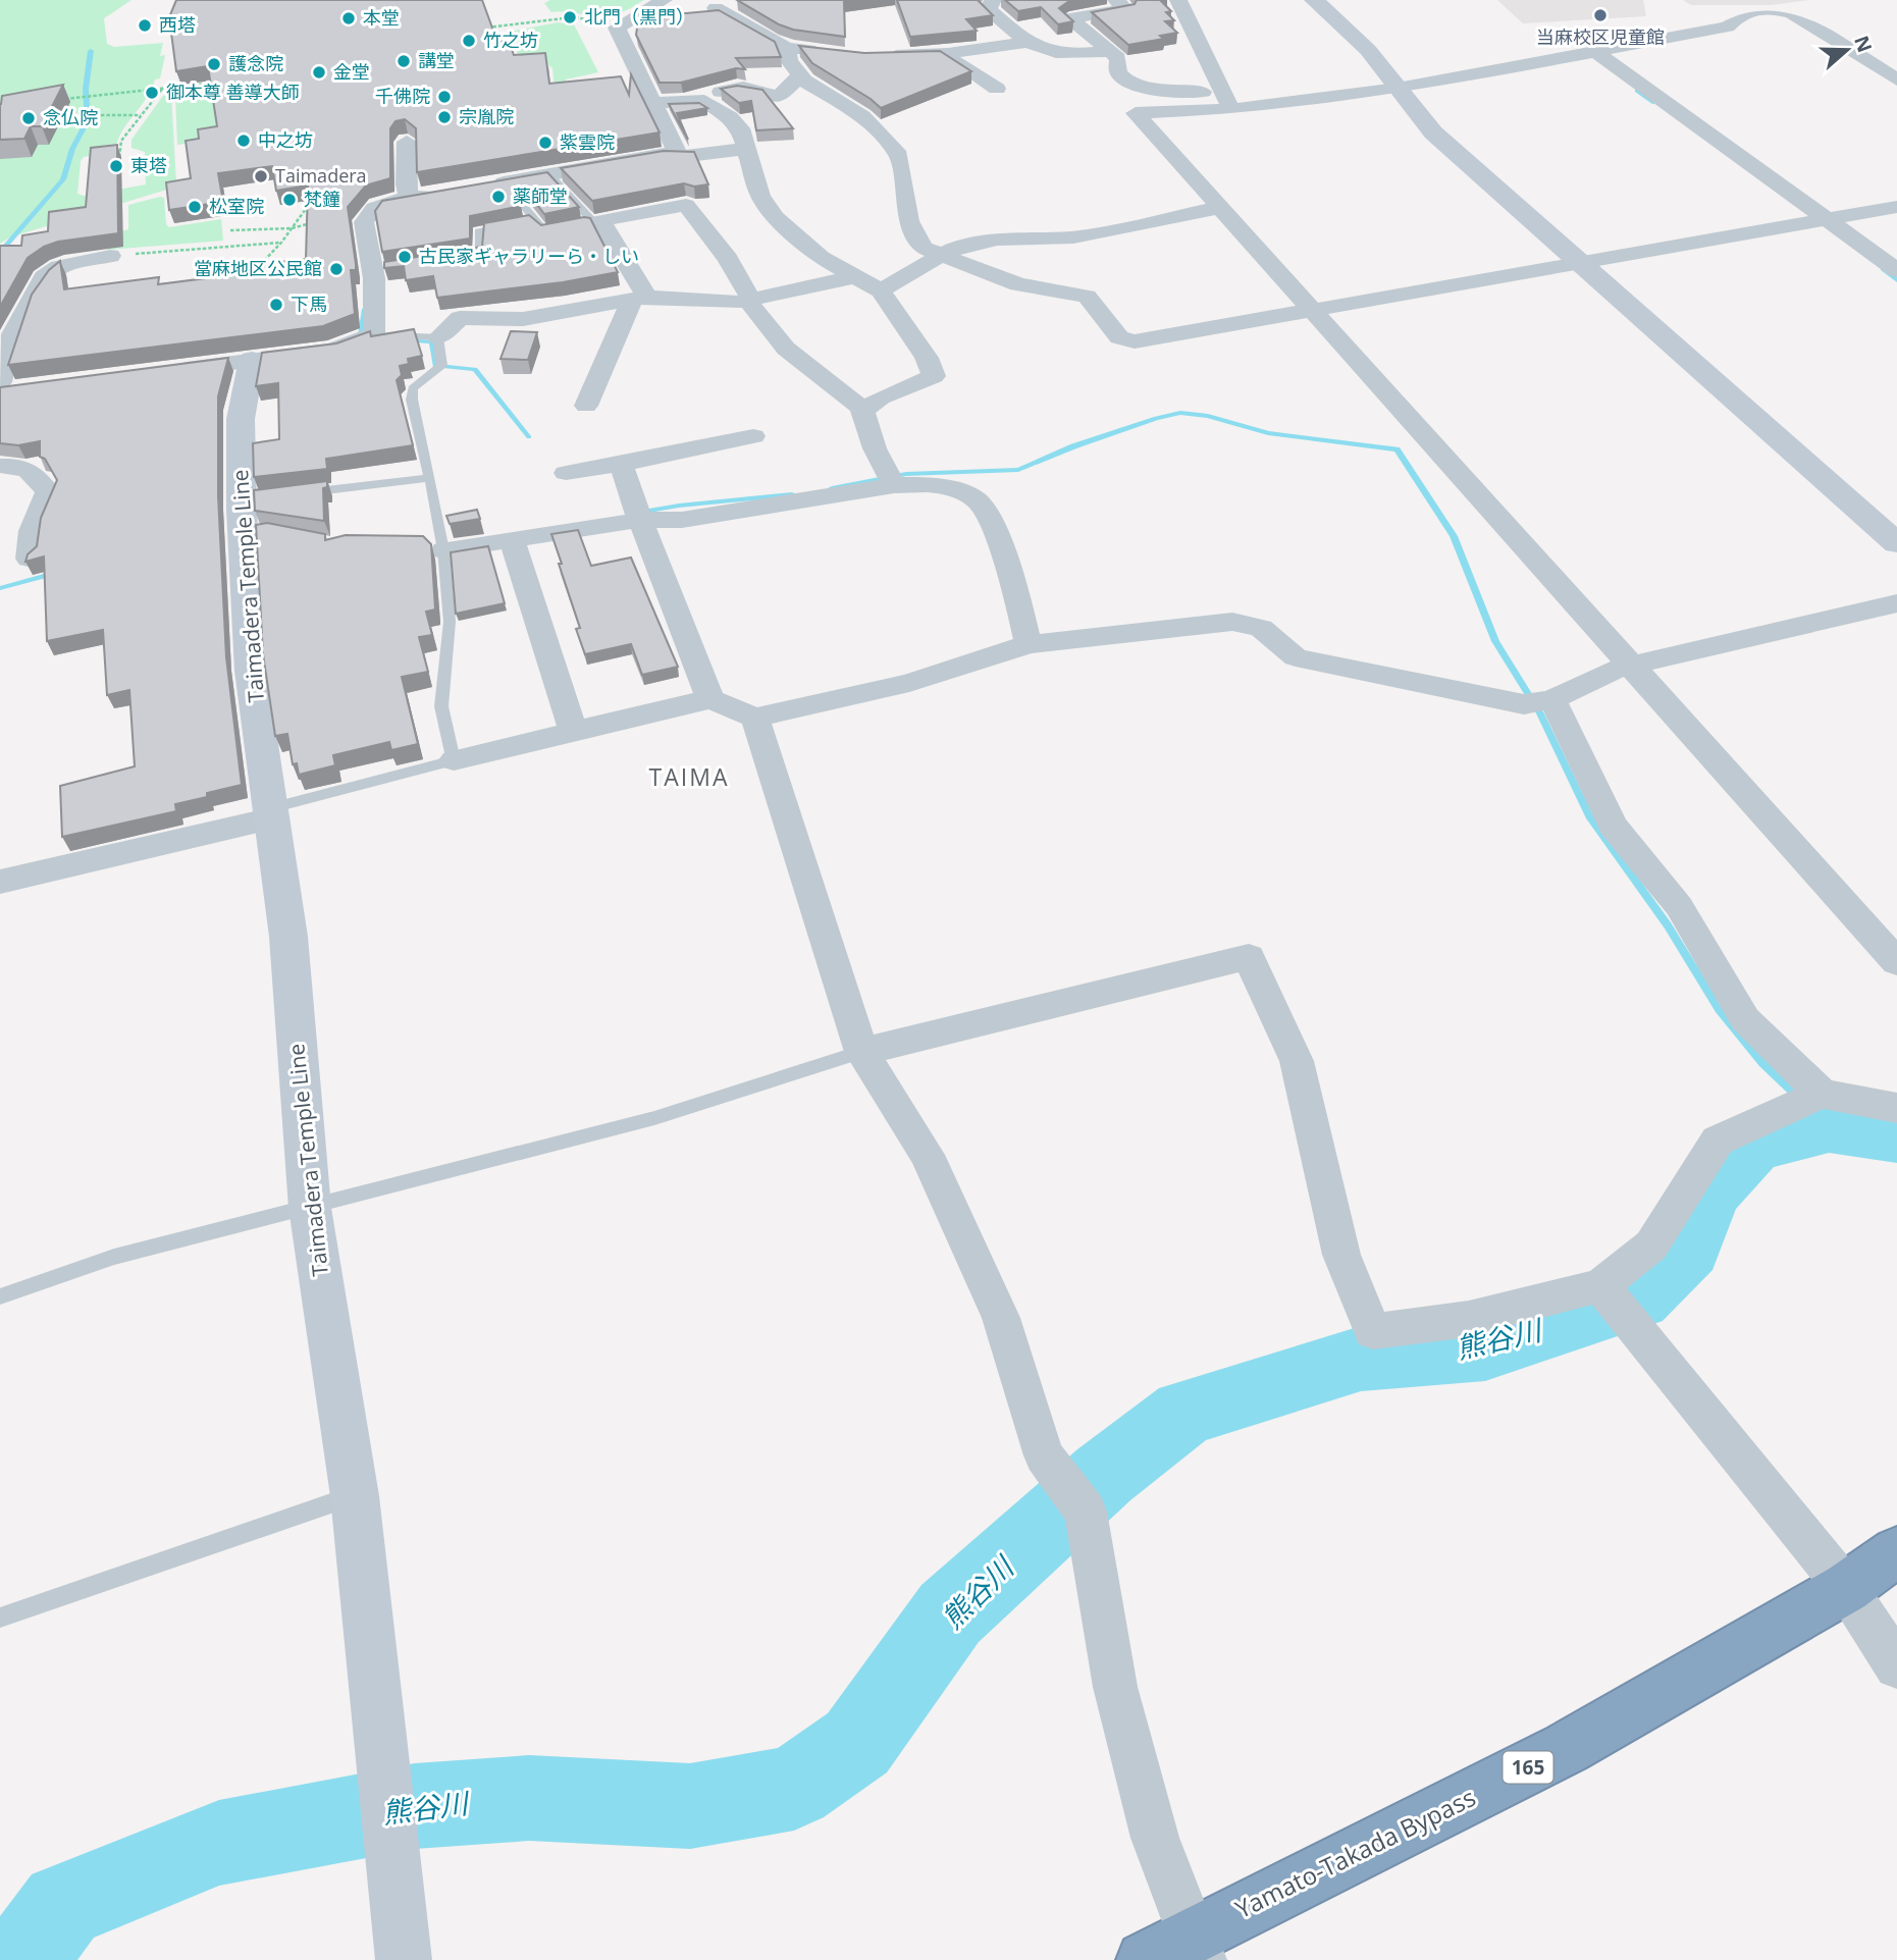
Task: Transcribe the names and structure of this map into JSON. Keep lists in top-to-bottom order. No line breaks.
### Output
{"streets":{"highway":["165","Yamato-Takada Bypass"],"main road":["Taimadera Temple Line"]},"districts":["TAIMA"],"water":["熊谷川"],"places":["当麻校区児童館","北門（黒門）","本堂","西塔","竹之坊","講堂","護念院","金堂","御本尊 善導大師","千佛院","宗胤院","念仏院","中之坊","紫雲院","東塔","Taimadera","薬師堂","梵鐘","松室院","古民家ギャラリーら・しい","當麻地区公民館","下馬"],"north":"right"}
